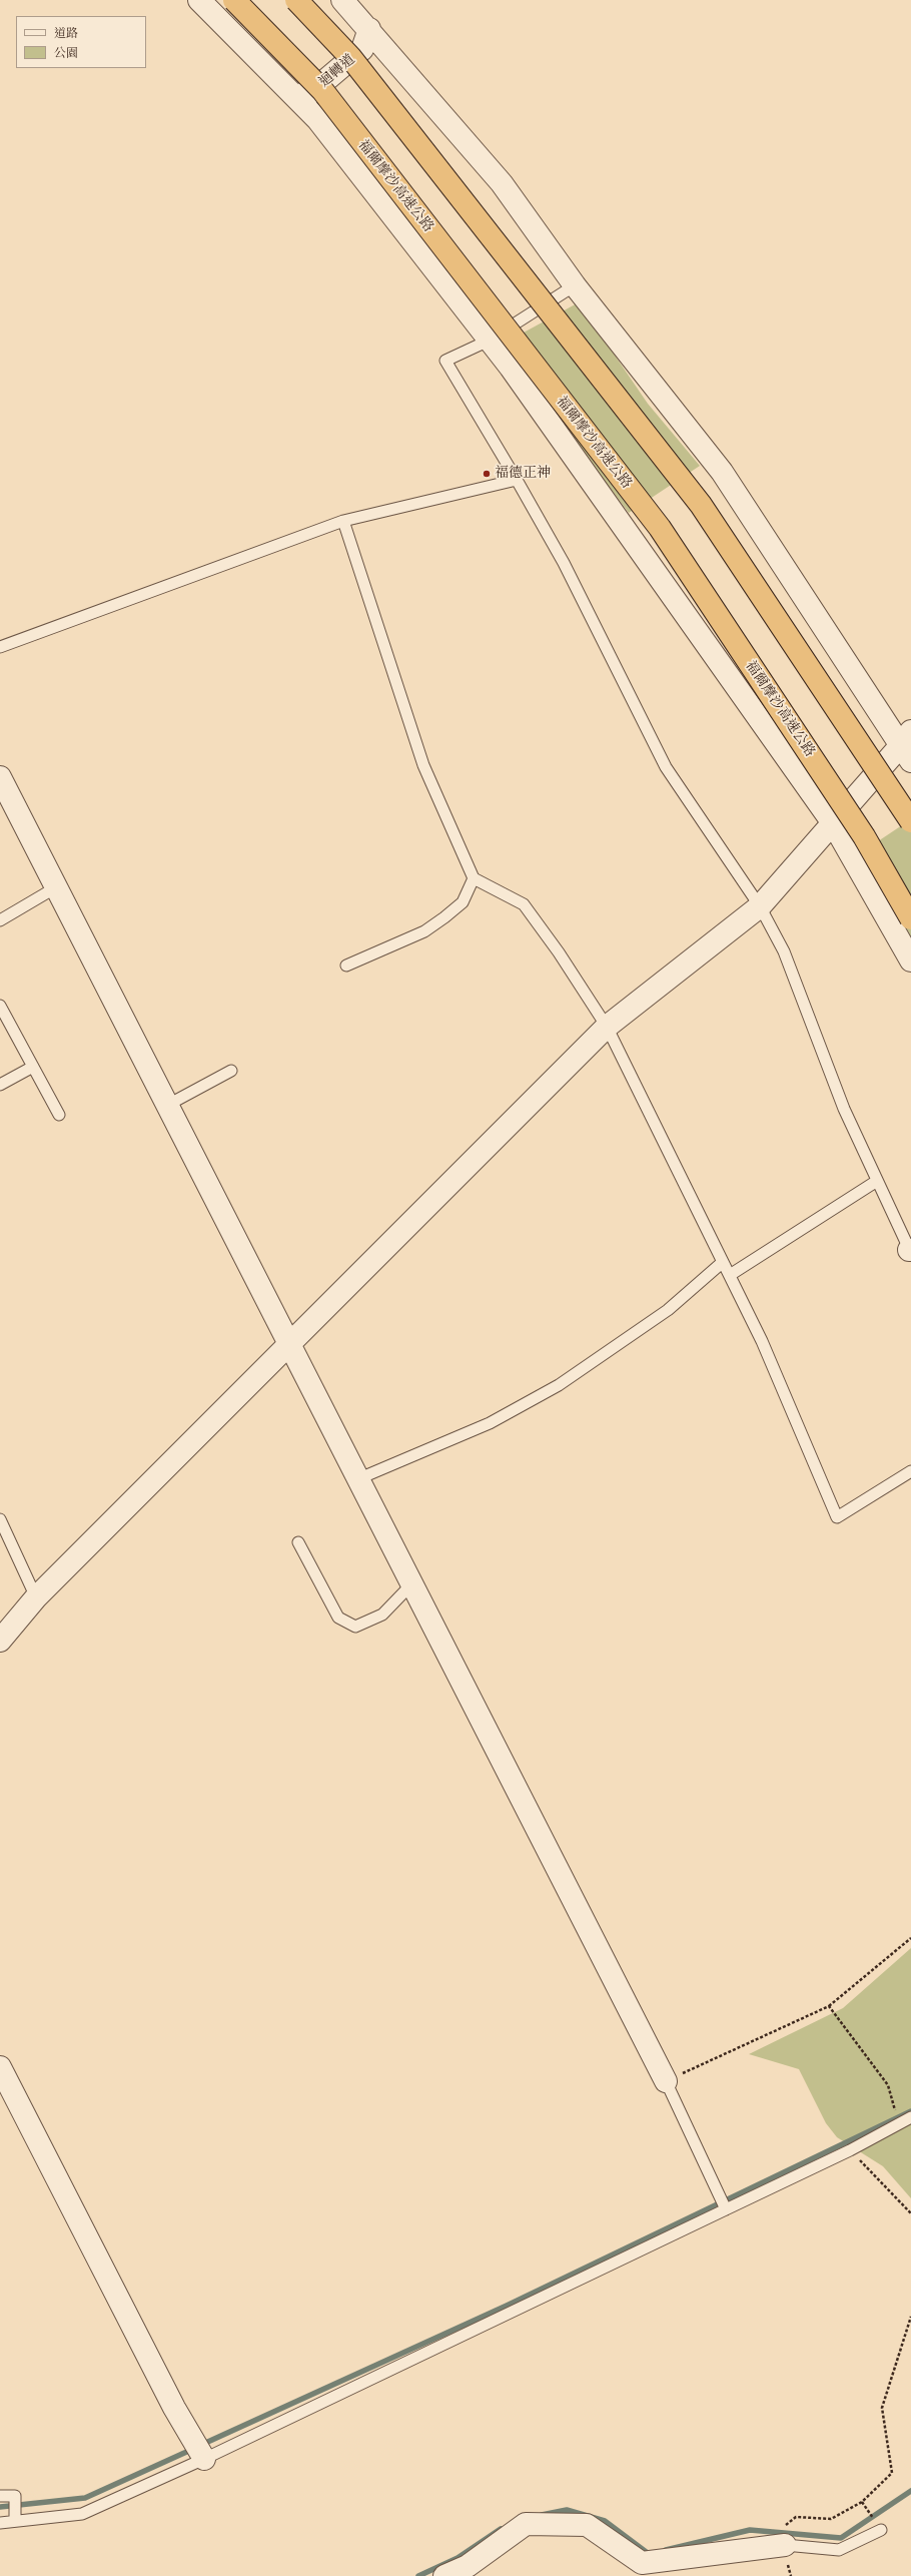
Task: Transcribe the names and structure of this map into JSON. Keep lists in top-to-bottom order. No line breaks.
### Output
{"streets":{"highway":["福爾摩沙高速公路"],"street":["迴轉道"]},"places":["福德正神"],"legend":["道路","公園"]}
